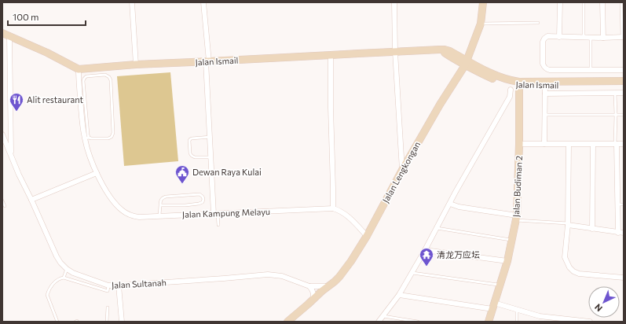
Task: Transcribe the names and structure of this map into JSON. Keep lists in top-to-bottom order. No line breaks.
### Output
{"streets":{"street":["Jalan Ismail","Jalan Lengkongan","Jalan Budiman 2","Jalan Kampung Melayu","Jalan Sultanah"]},"crossings":[["Jalan Ismail","Jalan Lengkongan"],["Jalan Ismail","Jalan Budiman 2"],["Jalan Ismail","Jalan Kampung Melayu"]],"places":{"restaurant":["Alit restaurant"],"public building":["Dewan Raya Kulai"],"temple":["清龙万应坛"]},"scale_bar":"100 m","north":"bottom left"}
